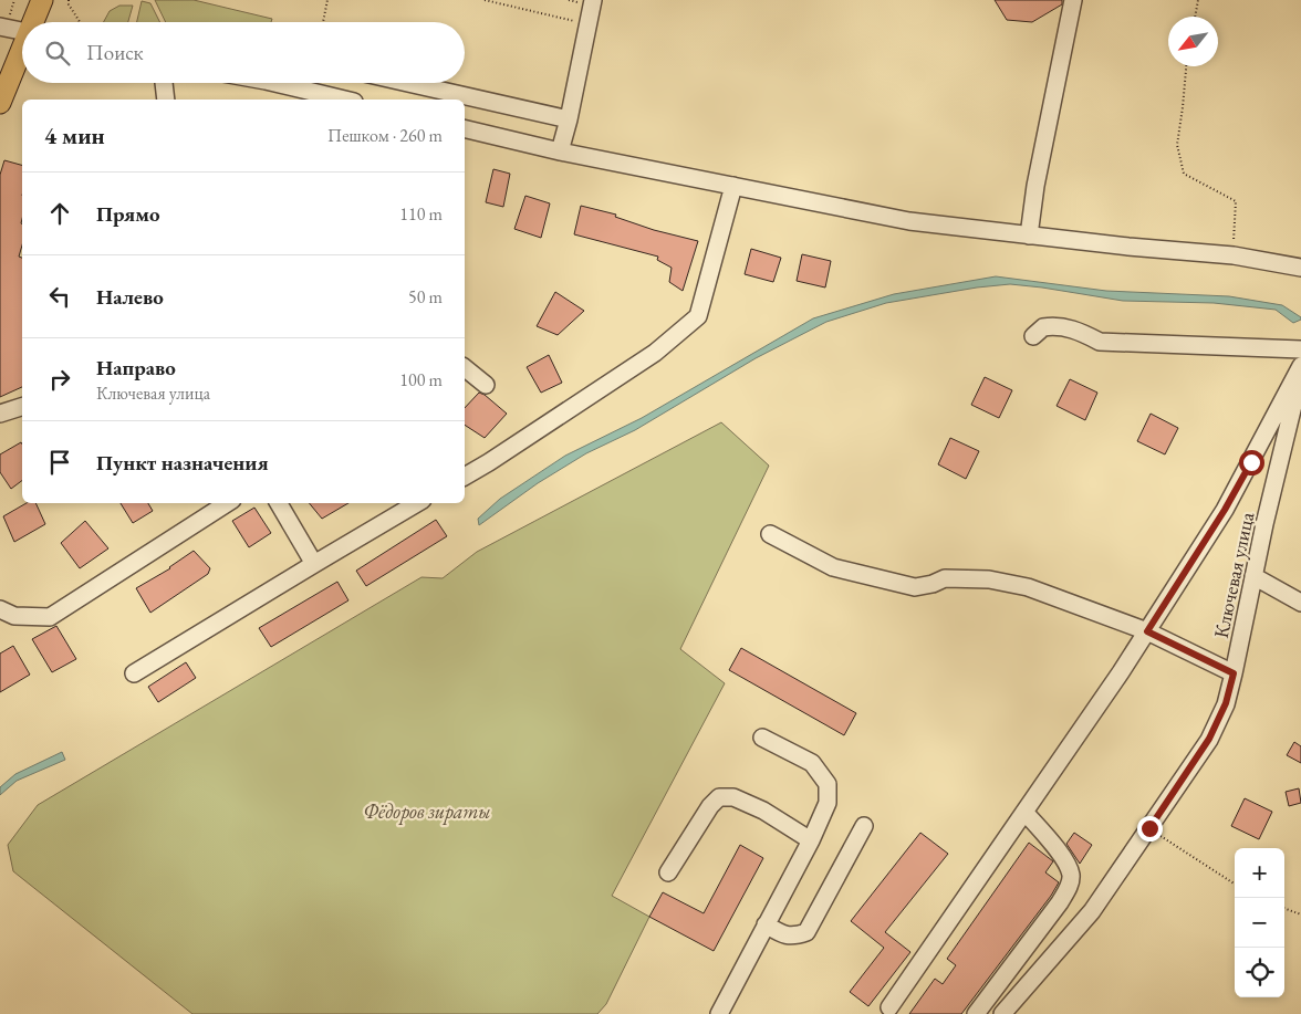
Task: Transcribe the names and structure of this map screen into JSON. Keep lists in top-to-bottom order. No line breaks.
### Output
{"streets":{"street":["Ключевая улица"]},"parks":["Фёдоров зираты"],"north":"bottom left","page":{"search":"Поиск","heading":["4 мин","Пешком · 260 m"],"list":[["Прямо","110 m"],["Налево","50 m"],["Направо","Ключевая улица","100 m"],"Пункт назначения"],"map_buttons":["+","−"]}}
